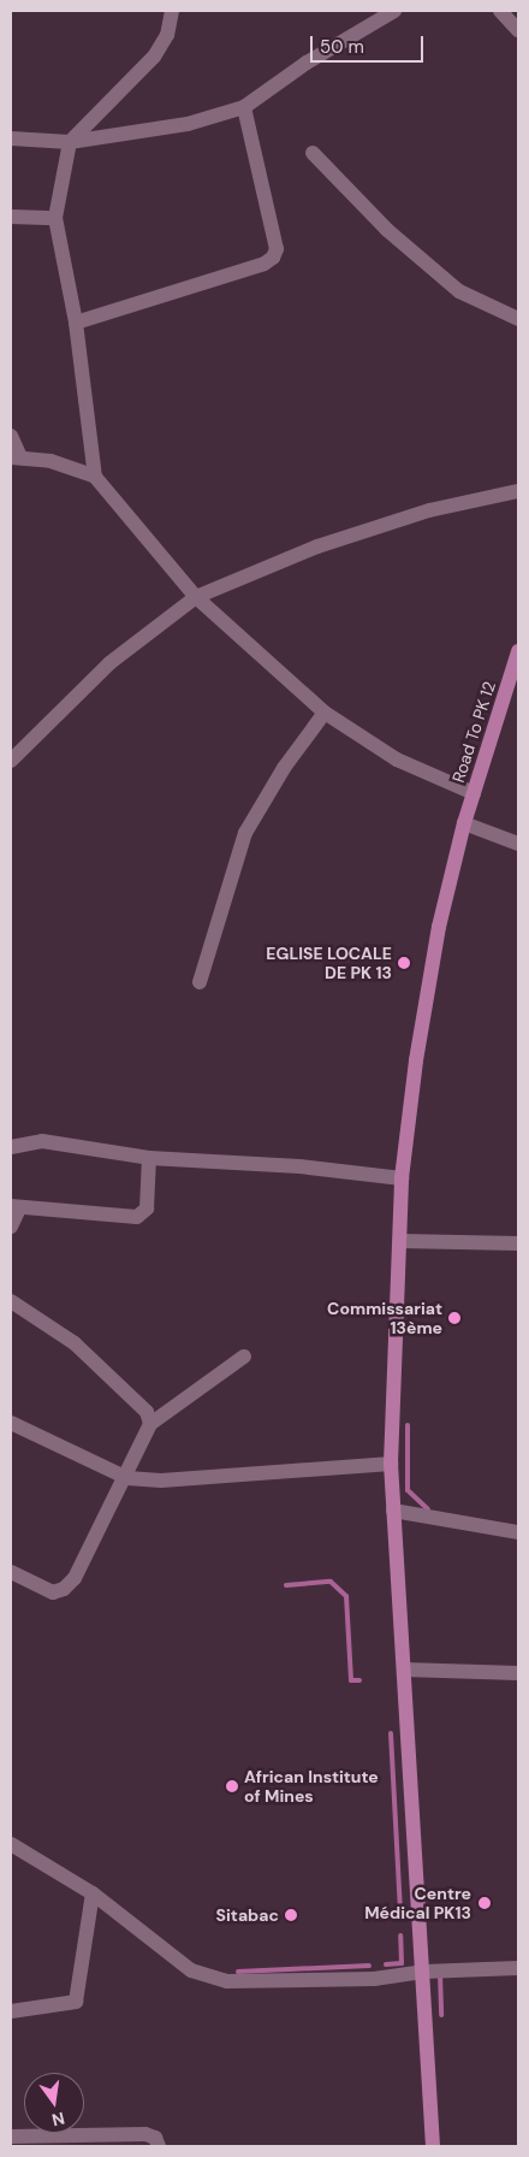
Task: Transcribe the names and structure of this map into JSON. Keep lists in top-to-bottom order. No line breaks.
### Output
{"streets":{"main road":["Road To PK 12"]},"places":["EGLISE LOCALE DE PK 13","Commissariat 13ème","African Institute of Mines","Centre Médical PK13","Sitabac"],"scale_bar":"50 m","north":"bottom"}
